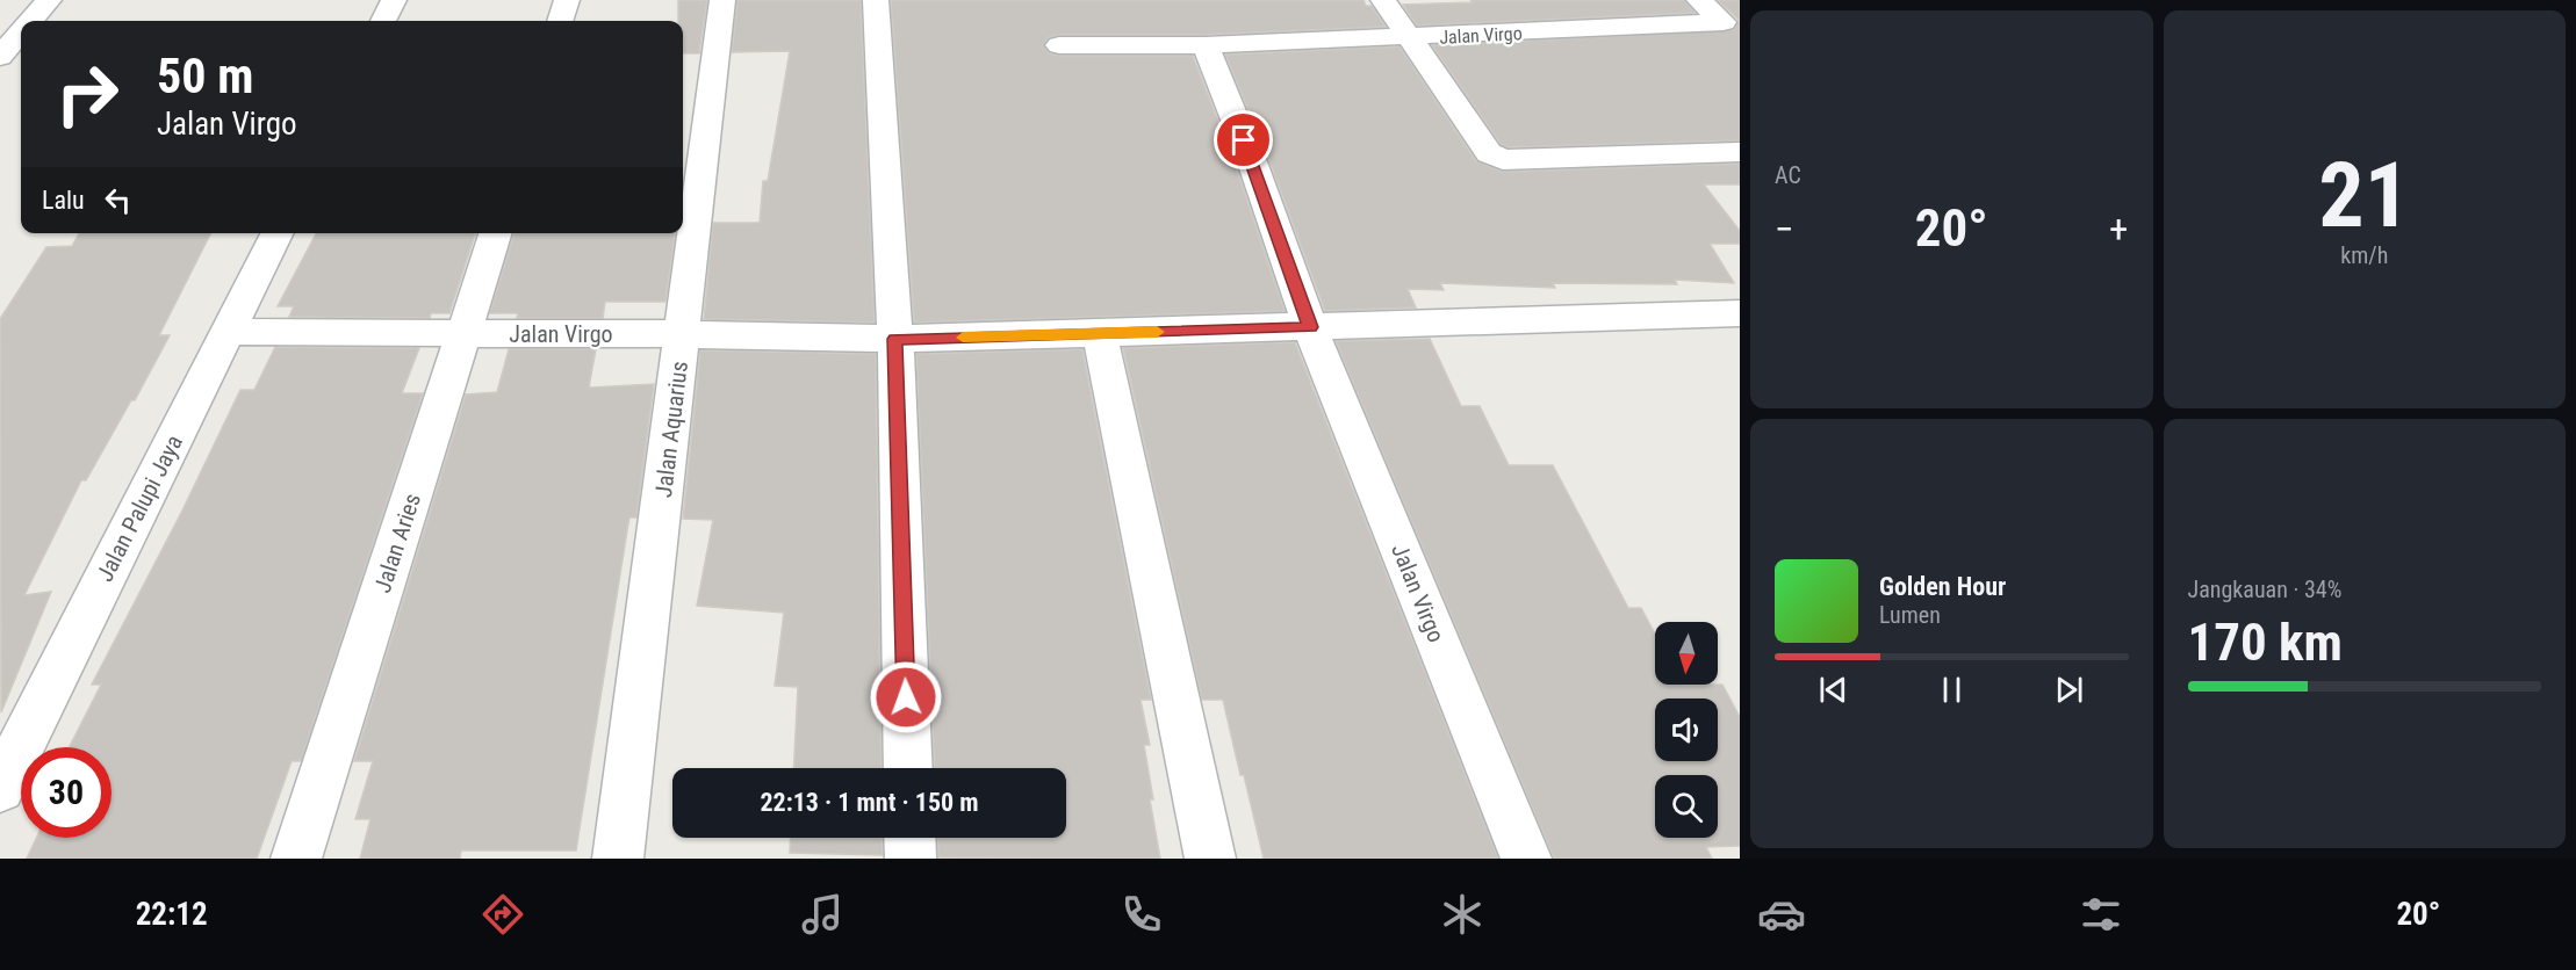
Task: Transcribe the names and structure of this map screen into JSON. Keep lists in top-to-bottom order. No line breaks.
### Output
{"streets":{"street":["Jalan Virgo","Jalan Aquarius","Jalan Palupi Jaya","Jalan Aries"]},"crossings":[["Jalan Virgo","Jalan Aquarius"],["Jalan Virgo","Jalan Palupi Jaya"],["Jalan Virgo","Jalan Aries"]],"north":"bottom","page":{"tile":["AC",["21","km/h"],["Jangkauan · 34%","170 km"]],"turn":["50 m","Jalan Virgo"],"then":"Lalu","heat":["−","20°","+"],"song":["Golden Hour","Lumen"],"limit":"30","trip":"22:13 · 1 mnt · 150 m","tabs":["22:12","20°"]}}
